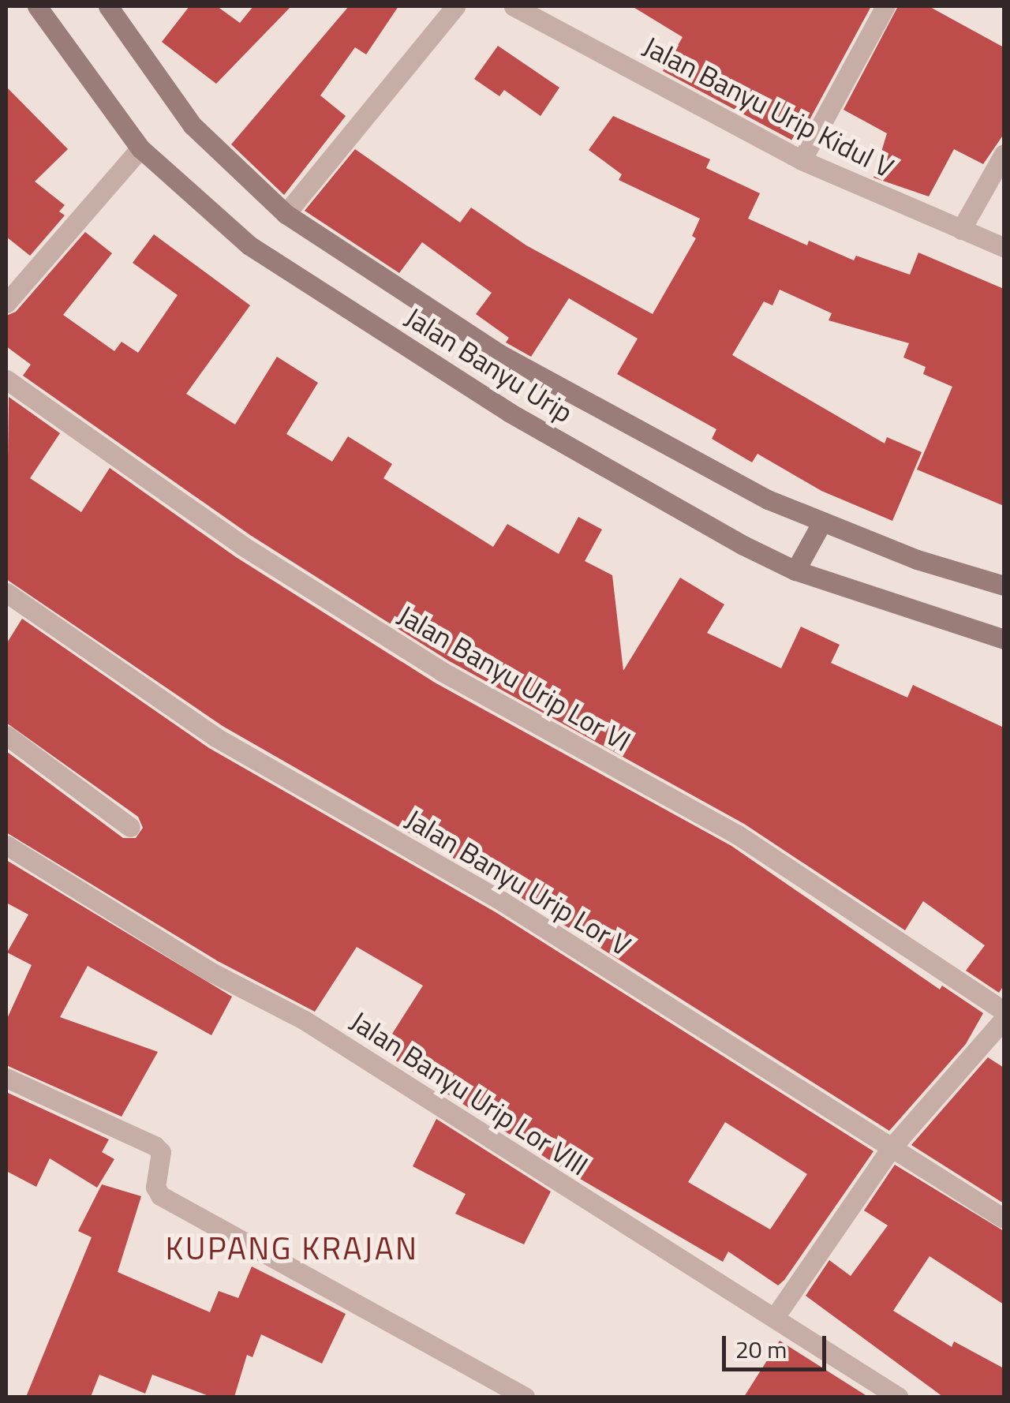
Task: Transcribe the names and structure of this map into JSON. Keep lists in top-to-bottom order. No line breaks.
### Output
{"streets":{"main road":["Jalan Banyu Urip"],"street":["Jalan Banyu Urip Kidul V","Jalan Banyu Urip Lor VI","Jalan Banyu Urip Lor V","Jalan Banyu Urip Lor VIII"]},"districts":["KUPANG KRAJAN"],"scale_bar":"20 m"}
